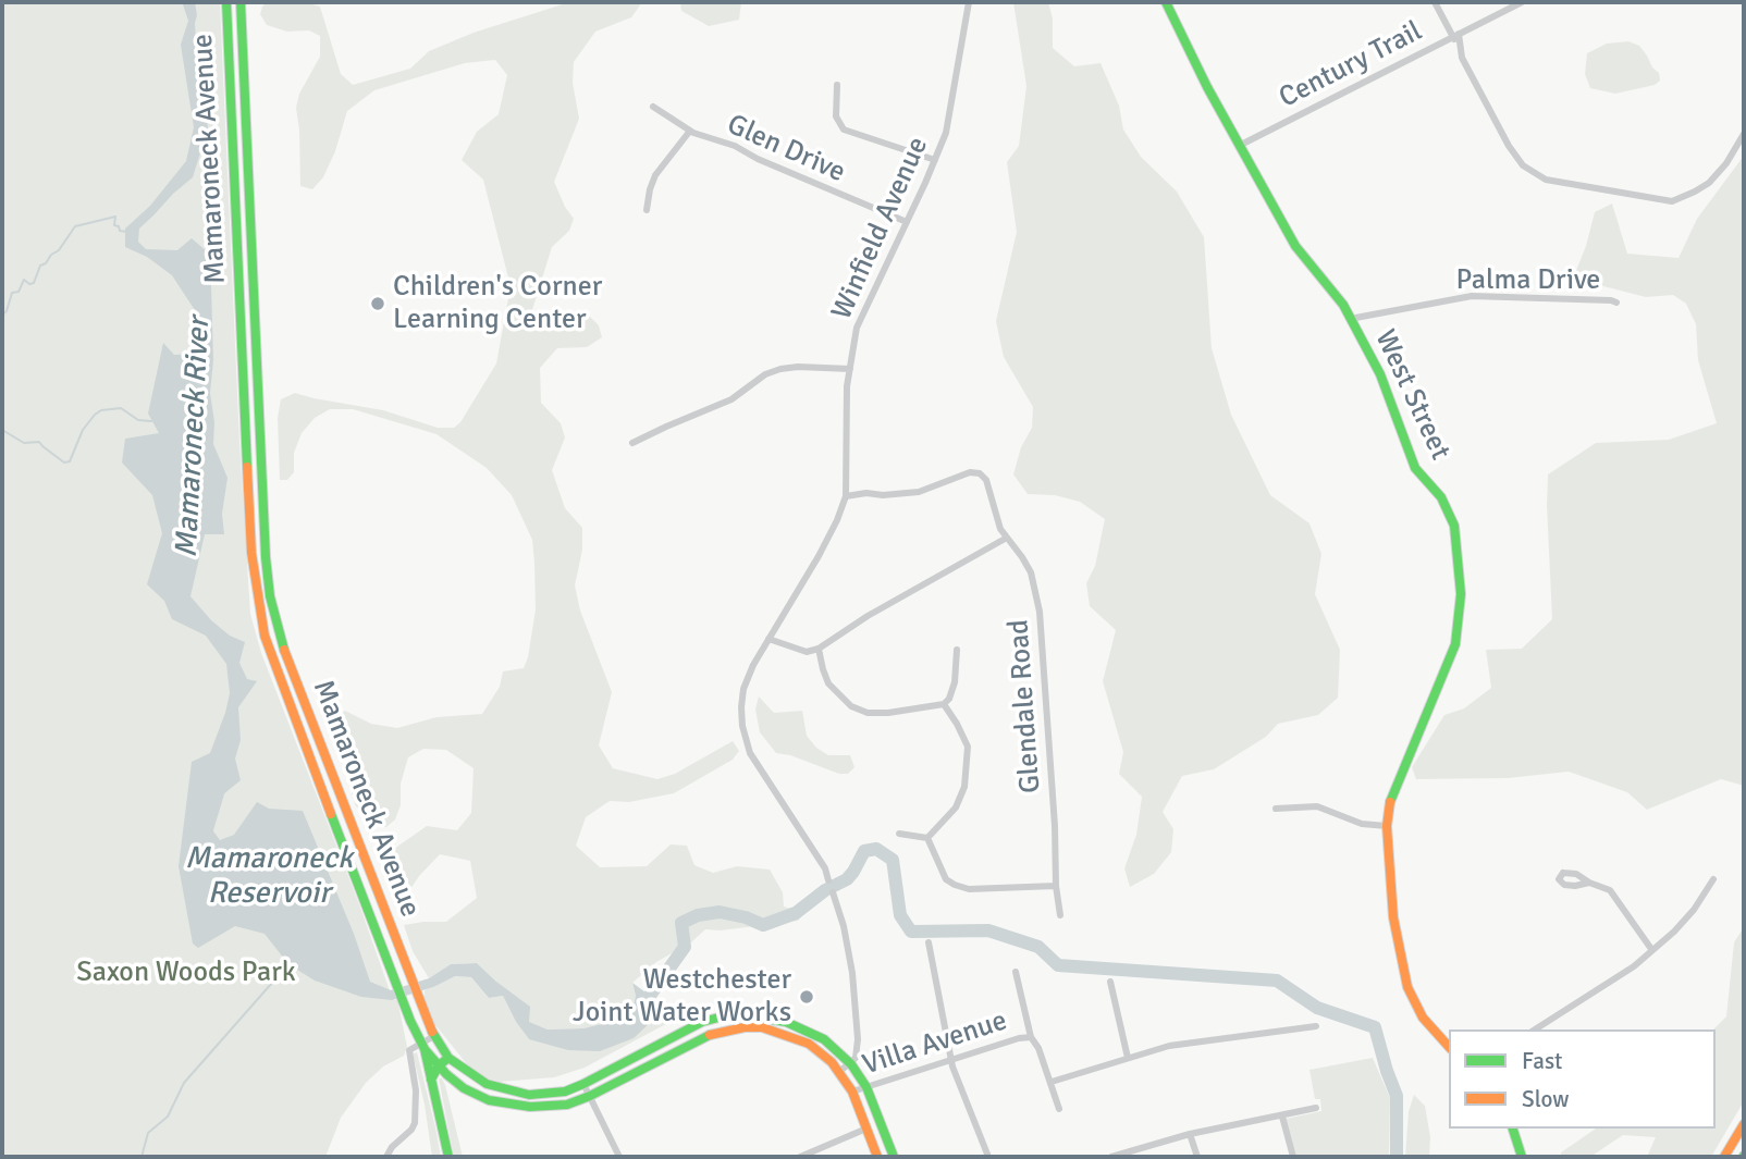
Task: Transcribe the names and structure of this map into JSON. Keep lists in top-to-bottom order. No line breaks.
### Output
{"streets":{"main road":["Mamaroneck Avenue","West Street"],"street":["Century Trail","Glen Drive","Winfield Avenue","Palma Drive","Glendale Road","Villa Avenue"]},"crossings":[["Century Trail","West Street"],["Glen Drive","Winfield Avenue"],["Mamaroneck Avenue","Villa Avenue"],["Winfield Avenue","Glendale Road"],["Palma Drive","West Street"]],"water":["Mamaroneck River","Mamaroneck Reservoir"],"parks":["Saxon Woods Park"],"places":["Children's Corner Learning Center","Westchester Joint Water Works"],"legend":["Fast","Slow"]}
